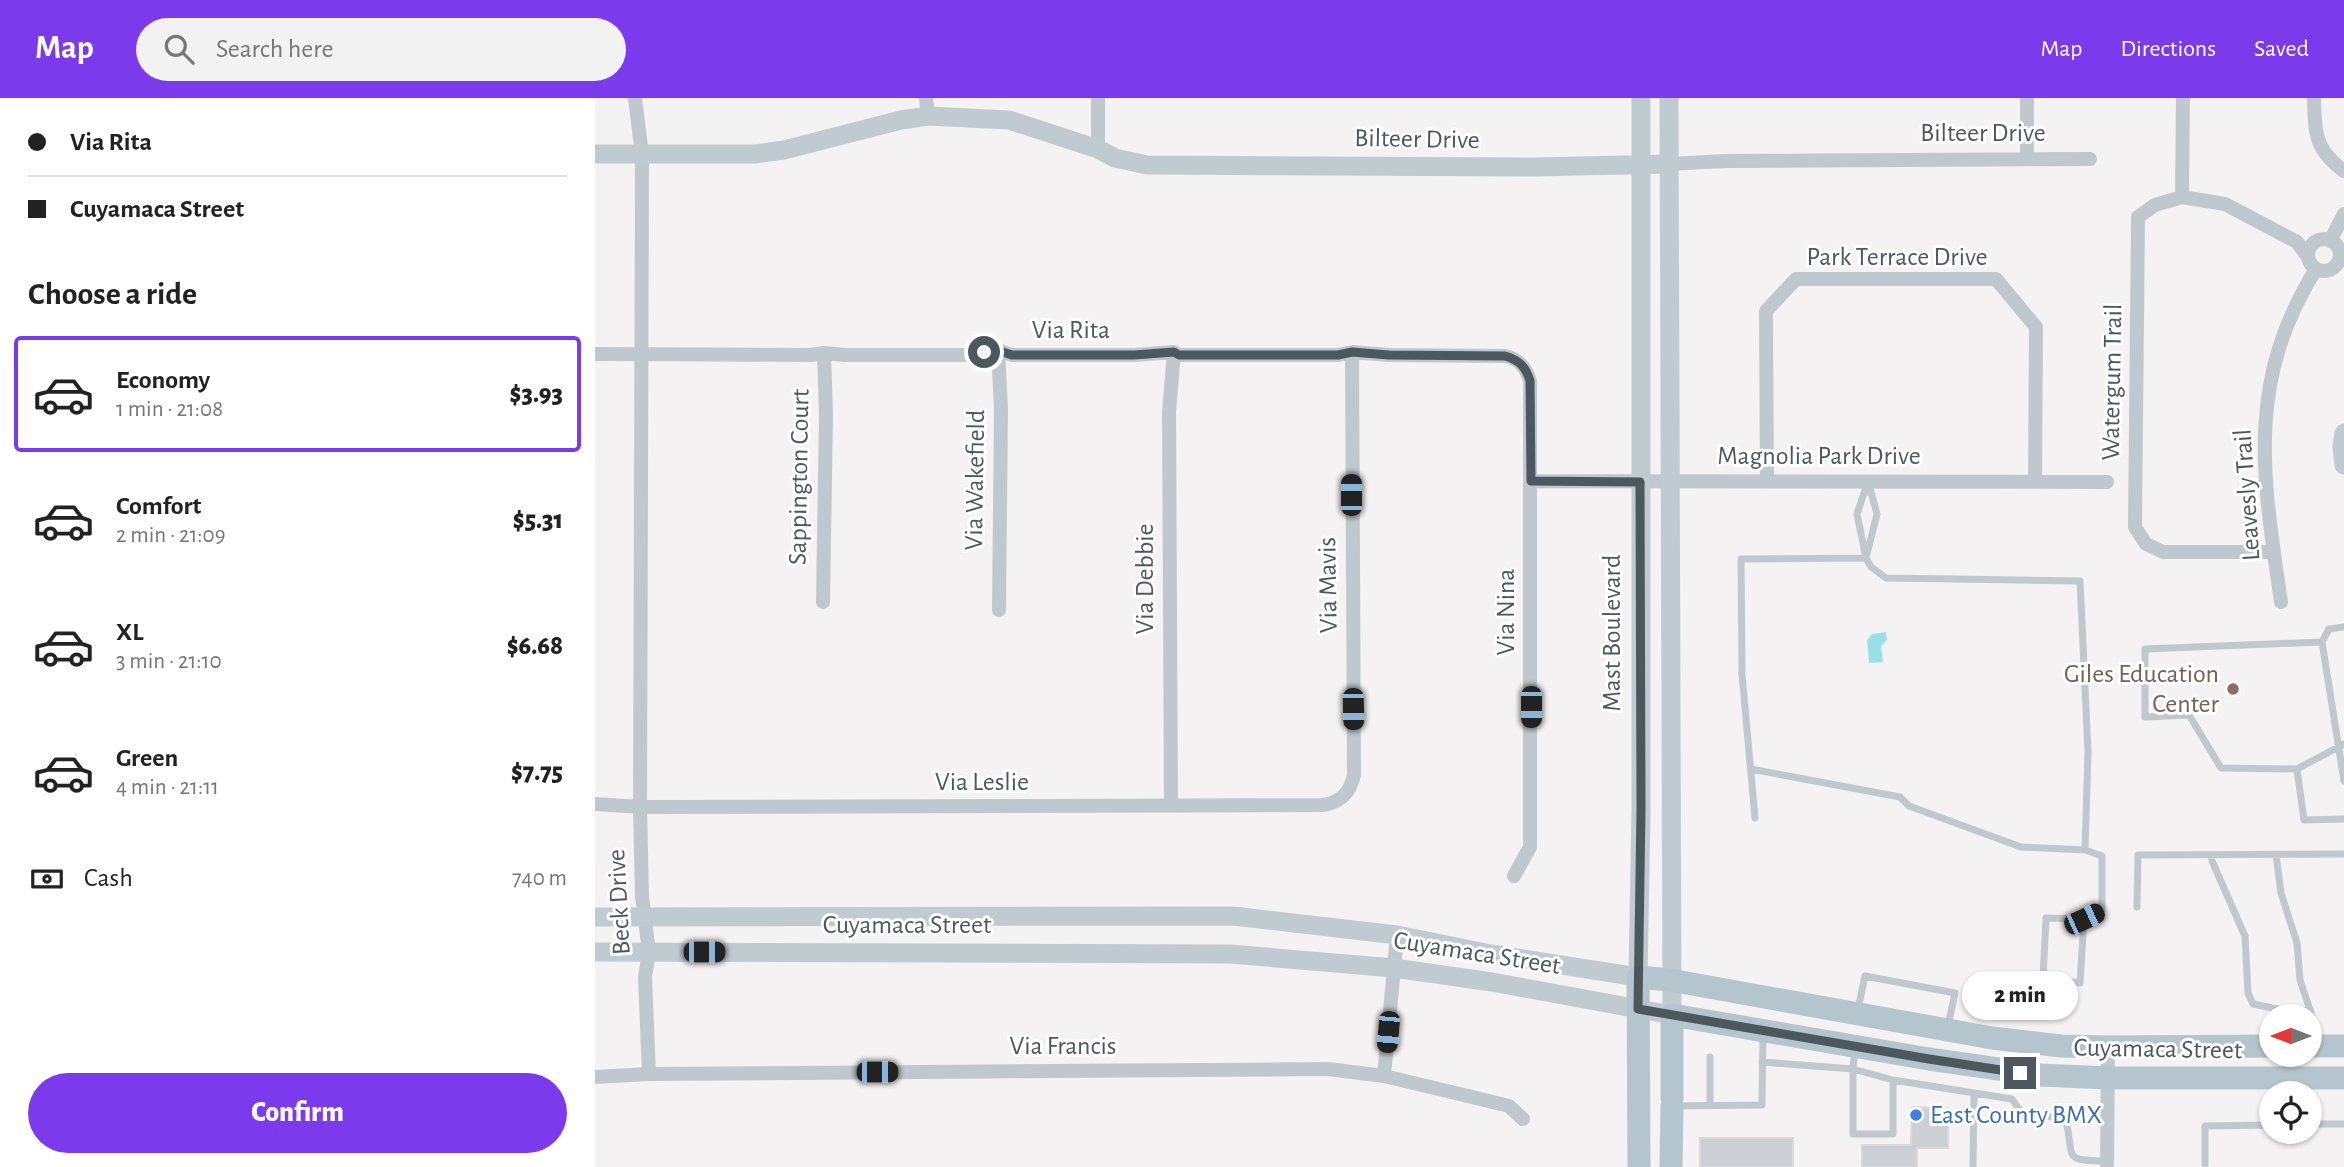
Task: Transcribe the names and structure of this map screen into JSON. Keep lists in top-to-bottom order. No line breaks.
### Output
{"streets":{"main road":["Bilteer Drive","Mast Boulevard","Cuyamaca Street"],"street":["Park Terrace Drive","Via Rita","Watergum Trail","Magnolia Park Drive","Sappington Court","Via Wakefield","Leavesly Trail","Via Debbie","Via Mavis","Via Nina","Via Leslie","Beck Drive","Via Francis"]},"crossings":[["Bilteer Drive","Mast Boulevard"],["Bilteer Drive","Beck Drive"],["Park Terrace Drive","Magnolia Park Drive"],["Via Rita","Sappington Court"],["Via Rita","Via Wakefield"],["Via Rita","Via Debbie"],["Via Rita","Via Mavis"],["Via Rita","Via Nina"],["Via Rita","Beck Drive"],["Watergum Trail","Leavesly Trail"],["Magnolia Park Drive","Via Nina"],["Magnolia Park Drive","Mast Boulevard"],["Via Debbie","Via Leslie"],["Via Mavis","Via Leslie"],["Mast Boulevard","Cuyamaca Street"],["Via Leslie","Beck Drive"],["Beck Drive","Cuyamaca Street"],["Beck Drive","Via Francis"]],"places":["Giles Education Center","East County BMX"],"north":"left","page":{"header":"Map","search":"Search here","nav":["Map","Directions","Saved"],"banner":["Via Rita","Cuyamaca Street"],"heading":"Choose a ride","list":[{"name":"Economy","note":"1 min · 21:08","value":"$3.93"},{"name":"Comfort","note":"2 min · 21:09","value":"$5.31"},{"name":"XL","note":"3 min · 21:10","value":"$6.68"},{"name":"Green","note":"4 min · 21:11","value":"$7.75"}],"pay":["Cash","740 m"],"bubble":"2 min","buttons":"Confirm"}}
